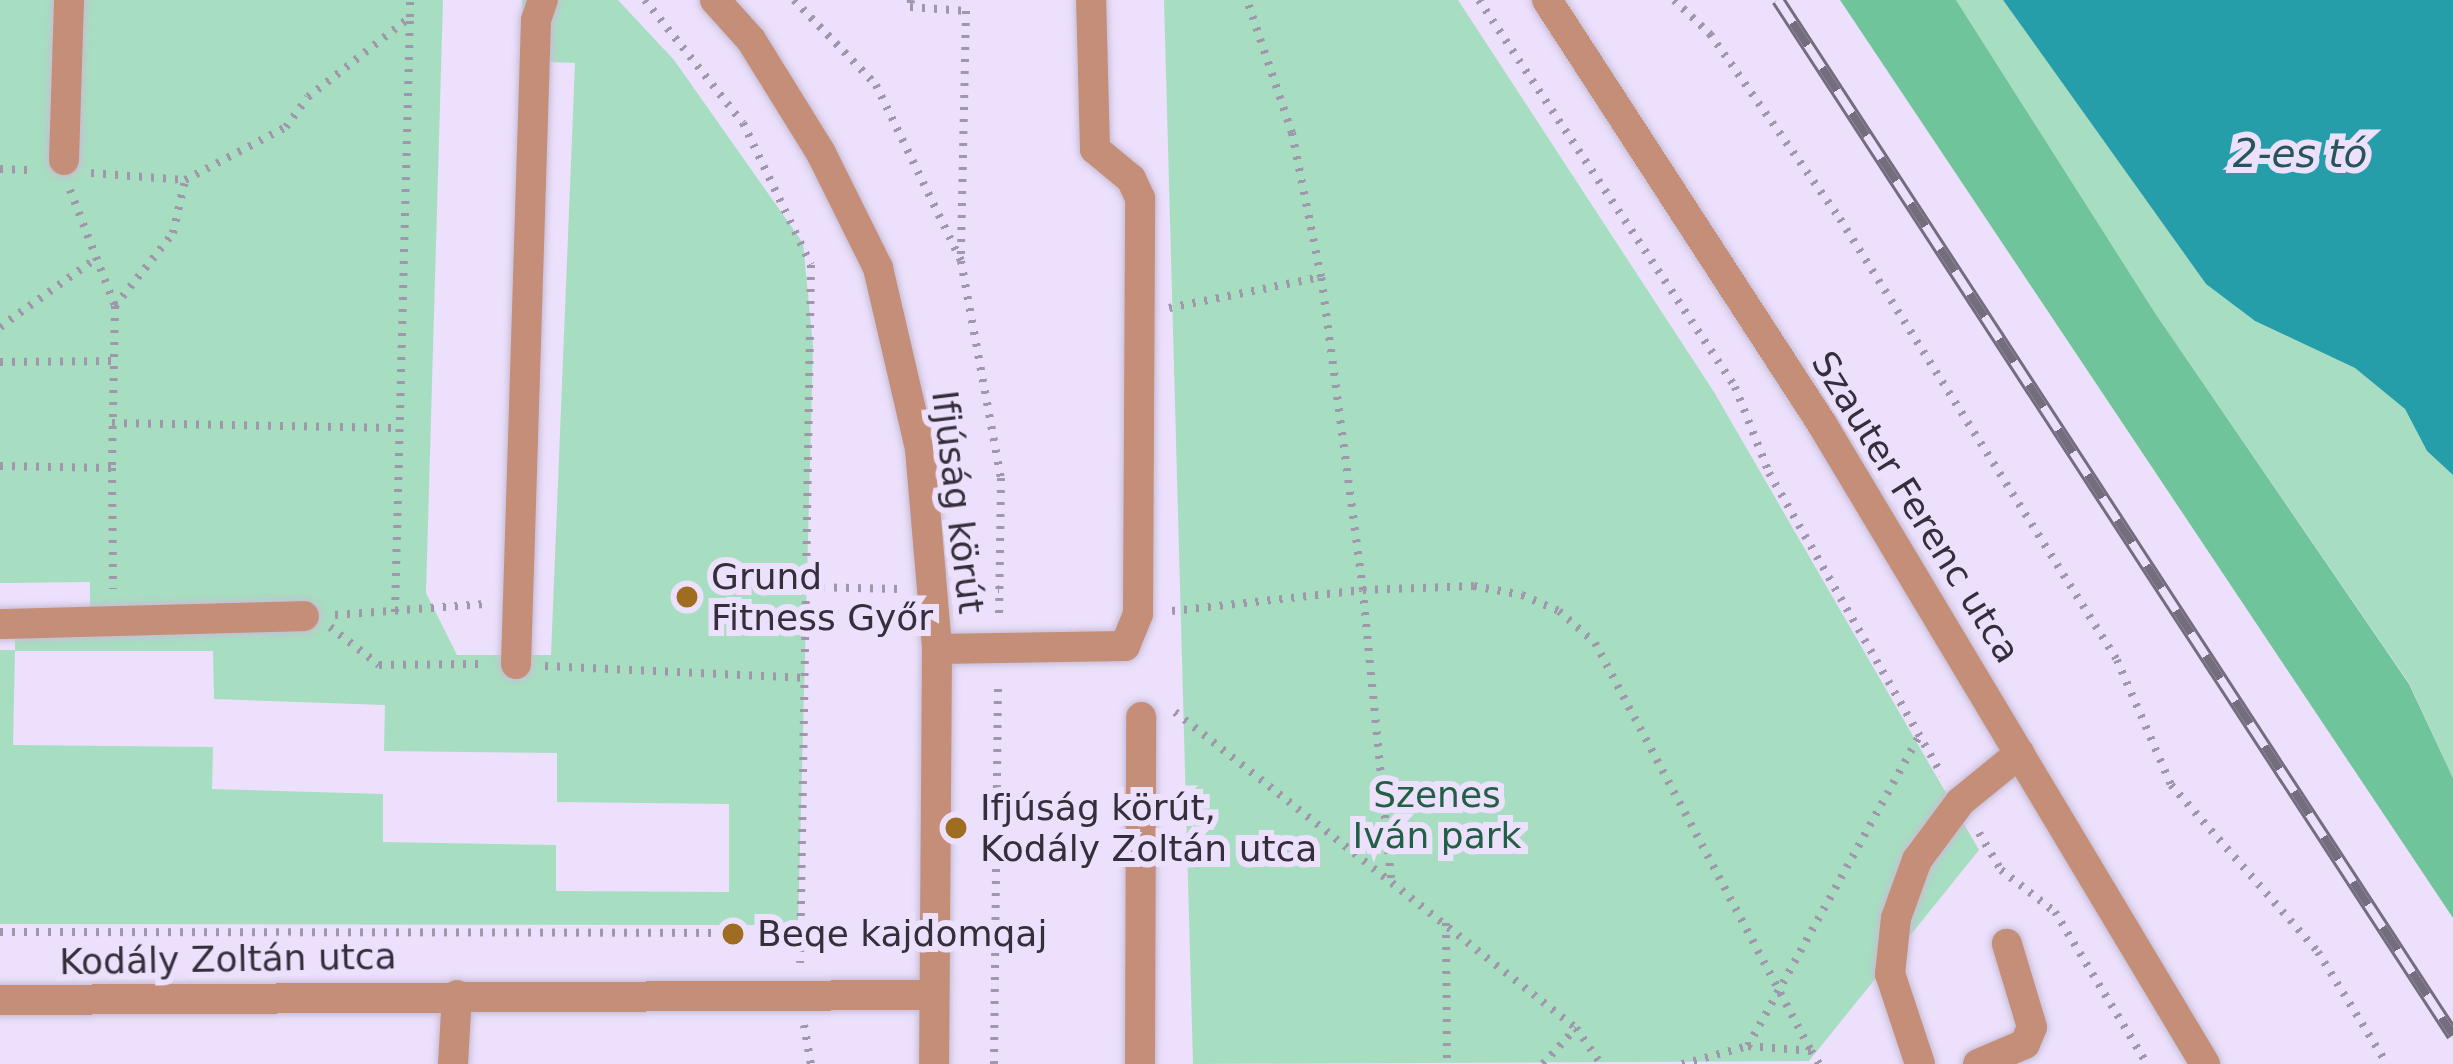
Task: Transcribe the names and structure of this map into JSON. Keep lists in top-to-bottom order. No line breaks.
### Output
{"streets":{"street":["Ifjúság körút","Szauter Ferenc utca","Kodály Zoltán utca"]},"crossings":[["Ifjúság körút","Kodály Zoltán utca"]],"water":["2-es tó"],"parks":["Szenes Iván park"],"places":["Grund Fitness Győr","Ifjúság körút, Kodály Zoltán utca","Beqe kajdomqaj"]}
